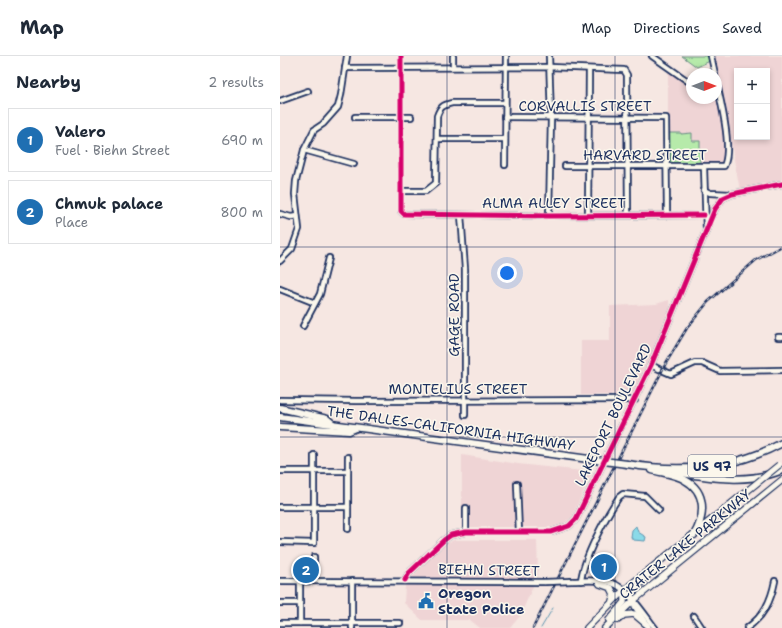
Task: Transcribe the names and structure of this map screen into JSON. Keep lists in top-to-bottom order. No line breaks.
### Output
{"streets":{"highway":["THE DALLES-CALIFORNIA HIGHWAY","US 97"],"main road":["CRATER LAKE PARKWAY"],"street":["CORVALLIS STREET","HARVARD STREET","ALMA ALLEY STREET","GAGE ROAD","MONTELIUS STREET","LAKEPORT BOULEVARD","BIEHN STREET"]},"crossings":[["CORVALLIS STREET","HARVARD STREET"],["ALMA ALLEY STREET","GAGE ROAD"],["GAGE ROAD","MONTELIUS STREET"],["MONTELIUS STREET","LAKEPORT BOULEVARD"],["LAKEPORT BOULEVARD","BIEHN STREET"],["THE DALLES-CALIFORNIA HIGHWAY","US 97"],["US 97","CRATER LAKE PARKWAY"],["CRATER LAKE PARKWAY","BIEHN STREET"]],"places":{"public building":["Oregon State Police"]},"north":"right","page":{"header":"Map","nav":["Map","Directions","Saved"],"heading":["Nearby","2 results"],"map_buttons":["+","−"],"list":[{"mark":"1","name":"Valero","note":"Fuel · Biehn Street","value":"690 m"},{"mark":"2","name":"Chmuk palace","note":"Place","value":"800 m"}],"pins":["1","2"]}}
